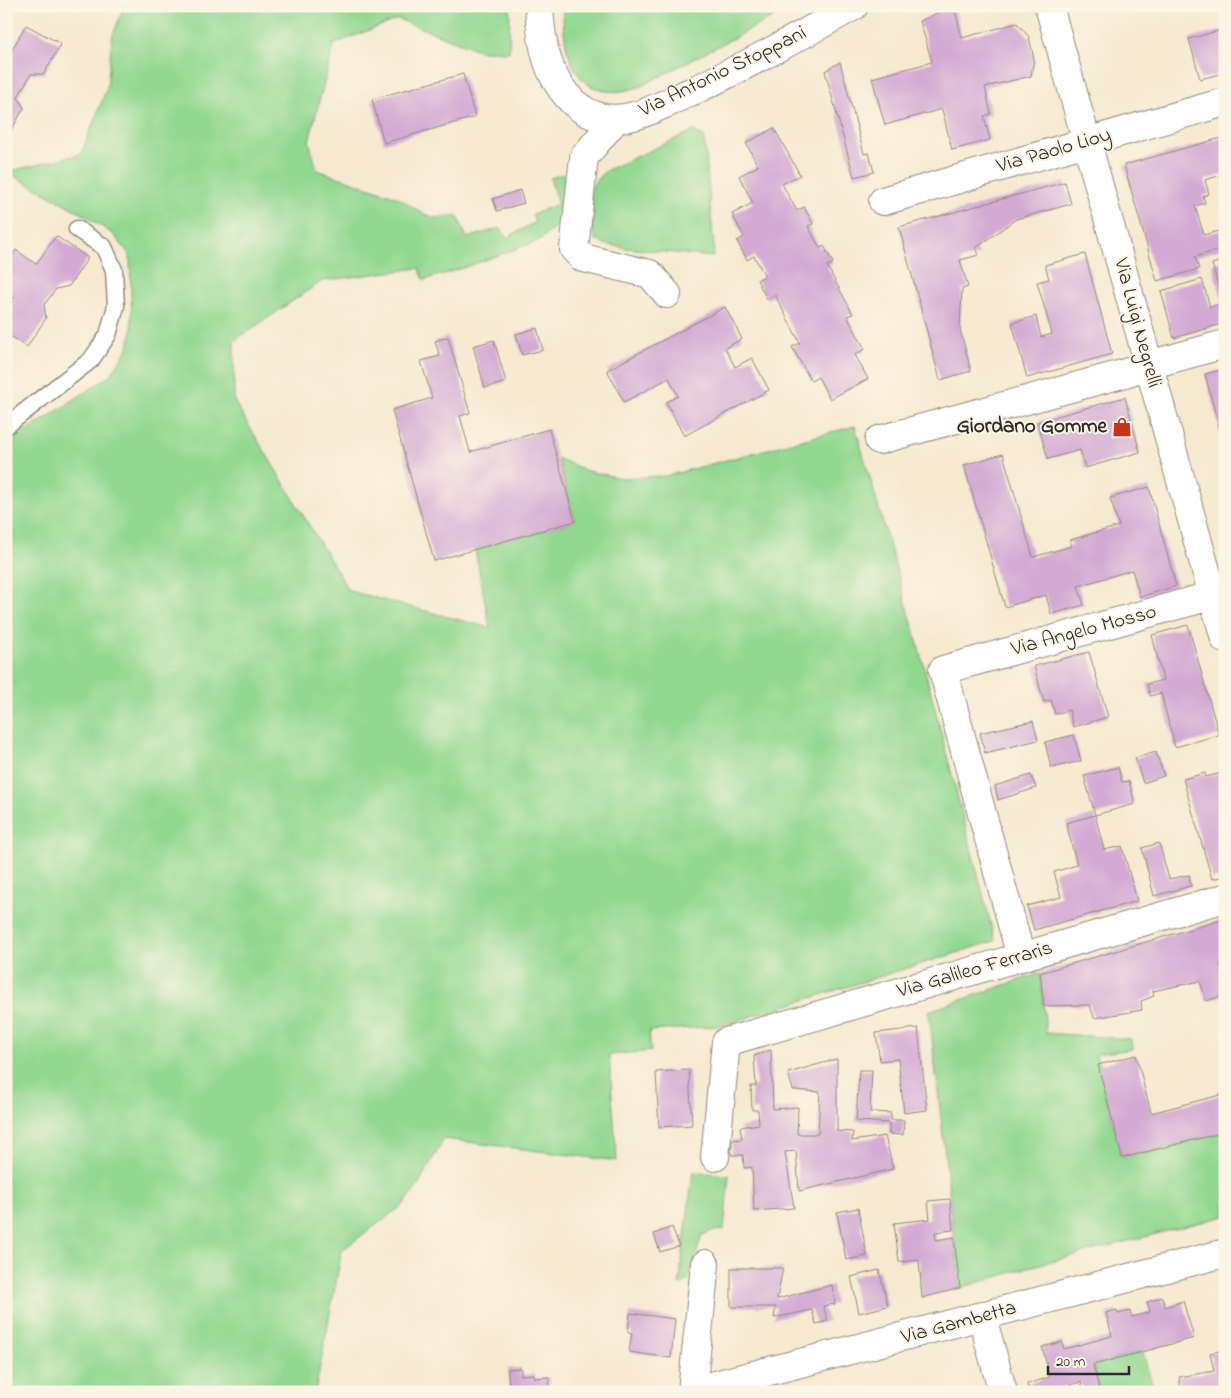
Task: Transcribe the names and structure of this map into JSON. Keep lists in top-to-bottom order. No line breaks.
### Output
{"streets":{"street":["Via Antonio Stoppani","Via Paolo Lioy","Via Luigi Negrelli","Via Angelo Mosso","Via Galileo Ferraris","Via Gambetta"]},"crossings":[["Via Paolo Lioy","Via Luigi Negrelli"],["Via Luigi Negrelli","Via Angelo Mosso"],["Via Angelo Mosso","Via Galileo Ferraris"]],"places":{"shop":["Giordano Gomme"]},"scale_bar":"20 m"}
